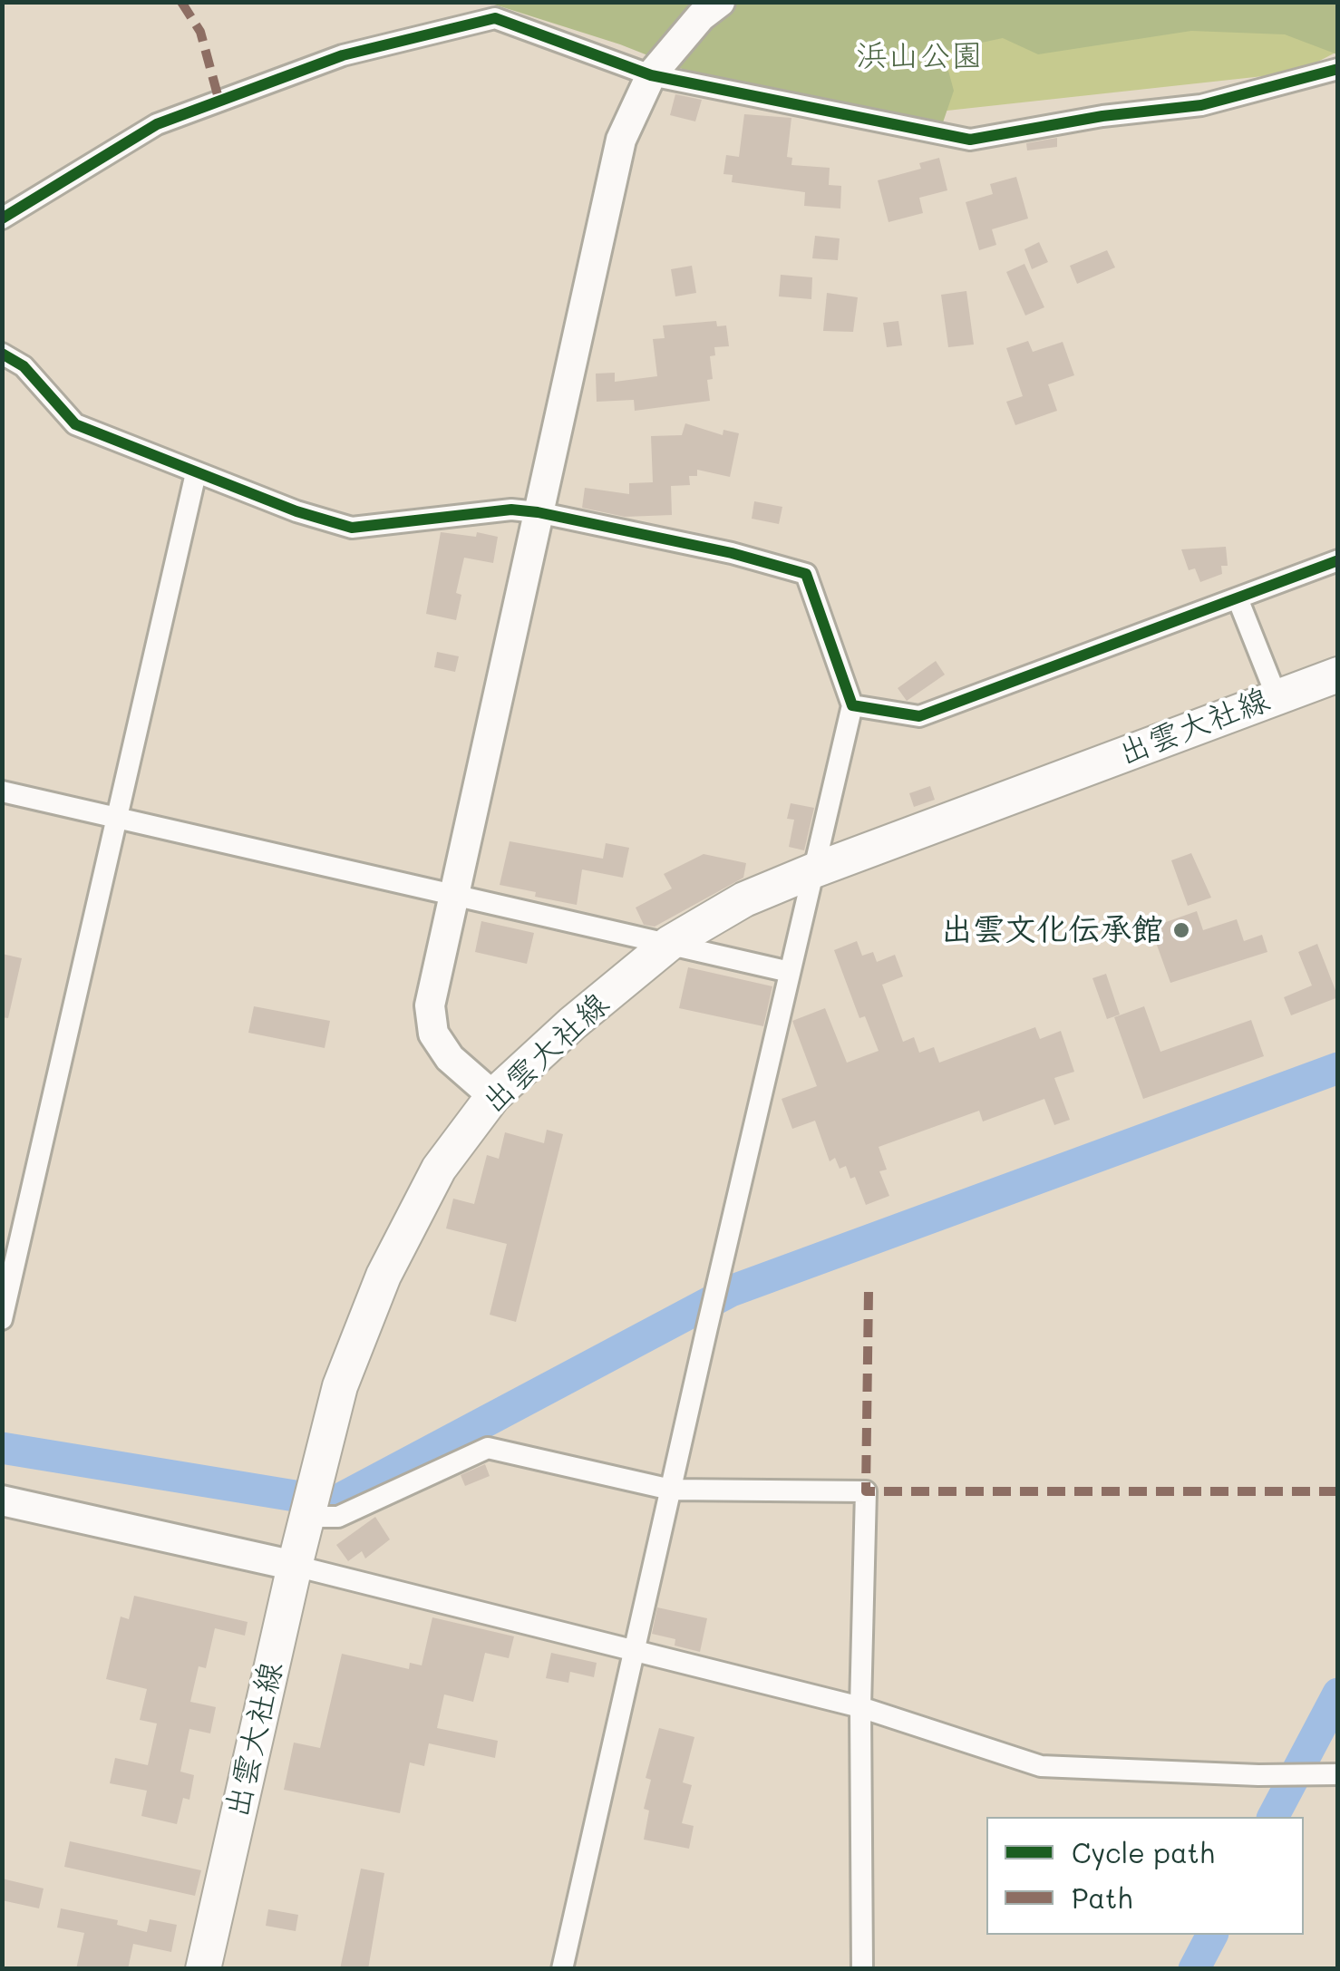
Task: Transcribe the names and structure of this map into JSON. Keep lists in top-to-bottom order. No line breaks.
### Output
{"streets":{"main road":["出雲大社線"]},"parks":["浜山公園"],"places":["出雲文化伝承館"],"legend":["Cycle path","Path"]}
